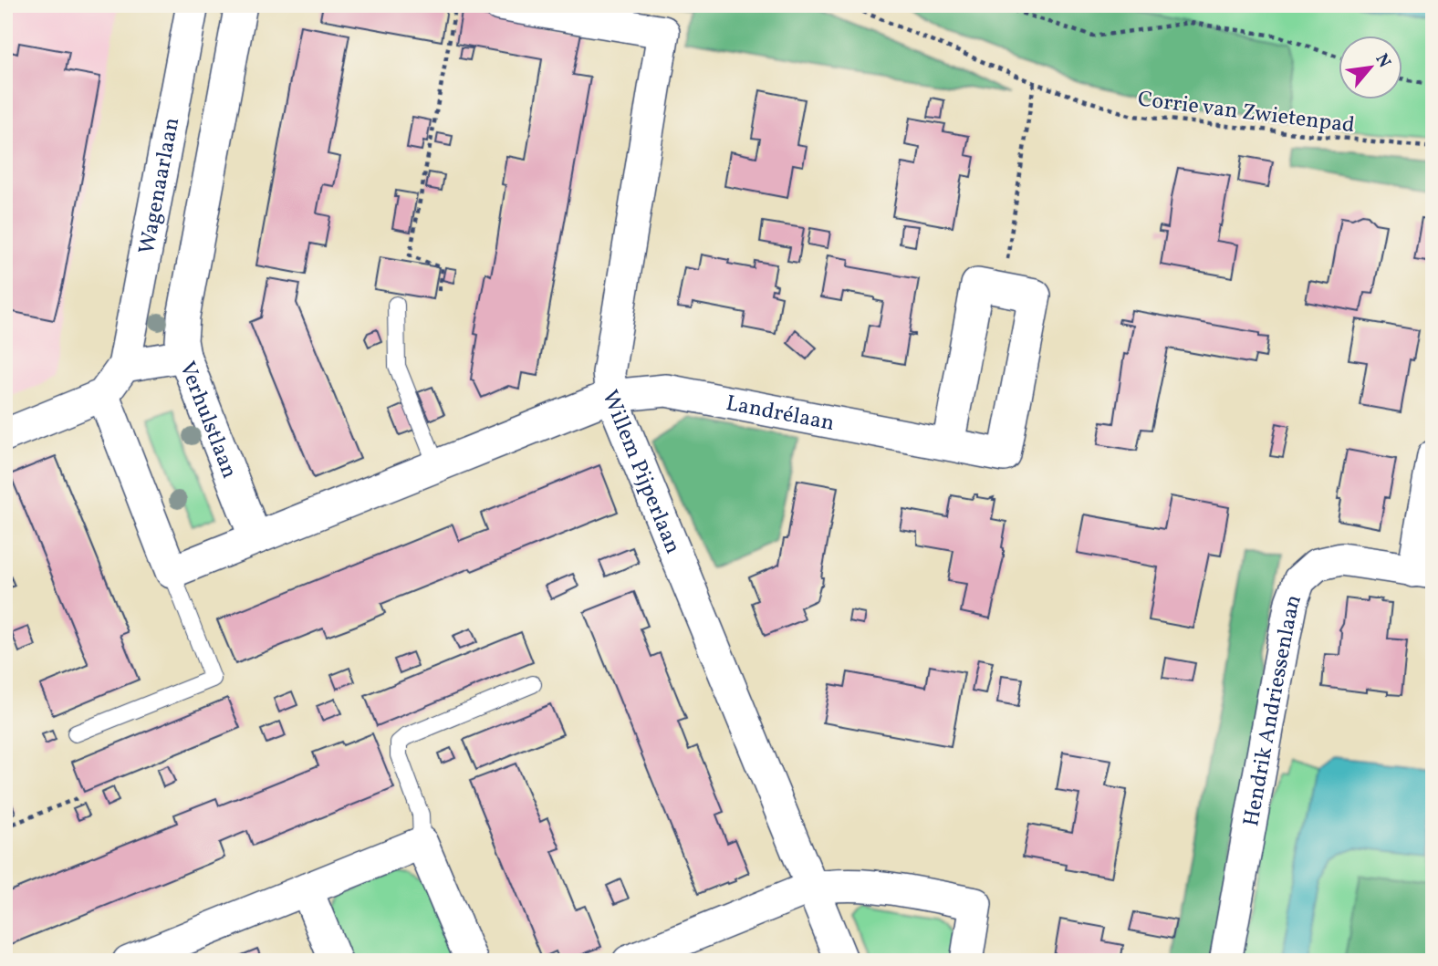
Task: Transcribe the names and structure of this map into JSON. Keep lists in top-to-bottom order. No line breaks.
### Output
{"streets":{"street":["Wagenaarlaan","Landrélaan","Verhulstlaan","Willem Pijperlaan","Hendrik Andriessenlaan"],"path":["Corrie van Zwietenpad"]},"crossings":[["Wagenaarlaan","Verhulstlaan"],["Landrélaan","Willem Pijperlaan"]],"north":"top right"}
